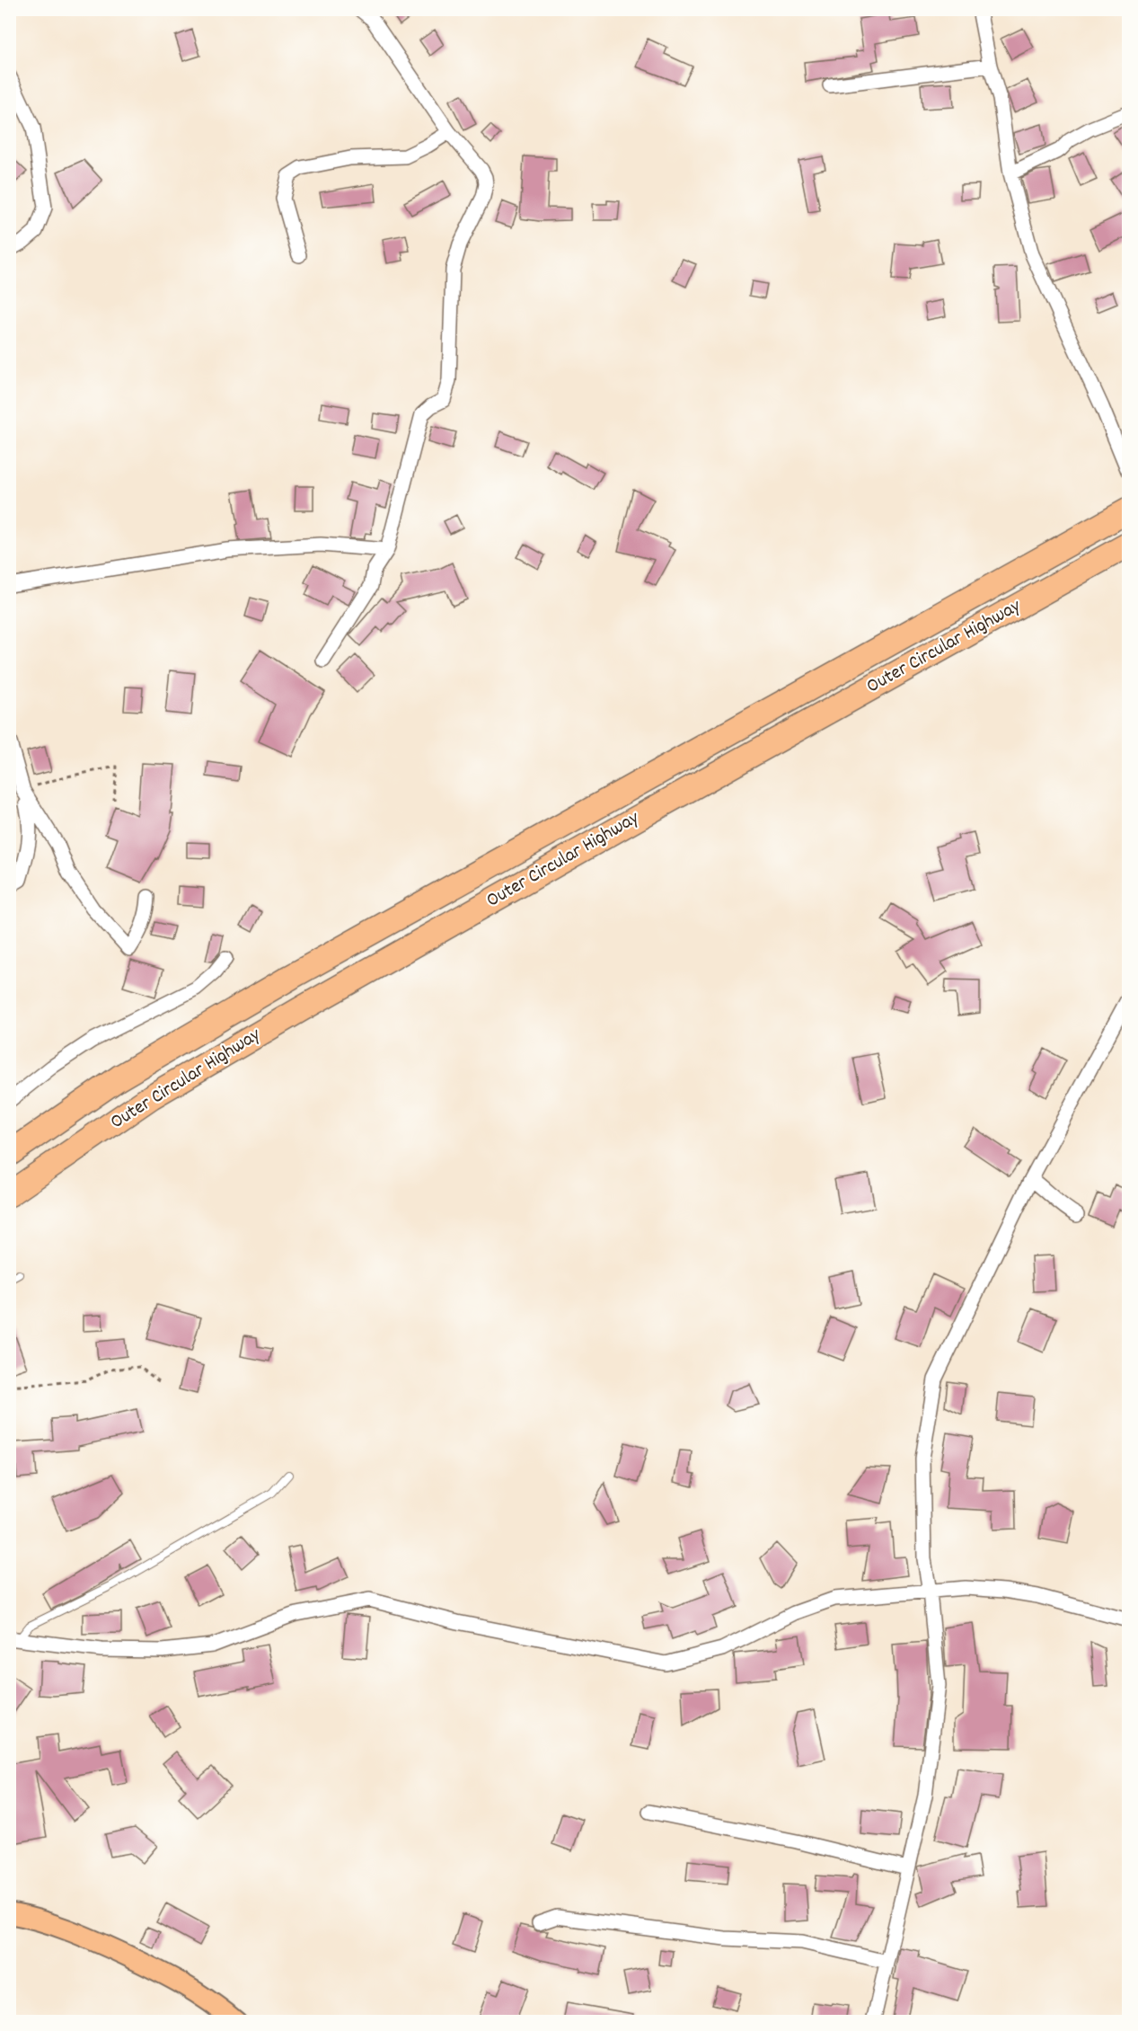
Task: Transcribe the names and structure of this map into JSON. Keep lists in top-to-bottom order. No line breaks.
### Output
{"streets":{"highway":["Outer Circular Highway"]}}
